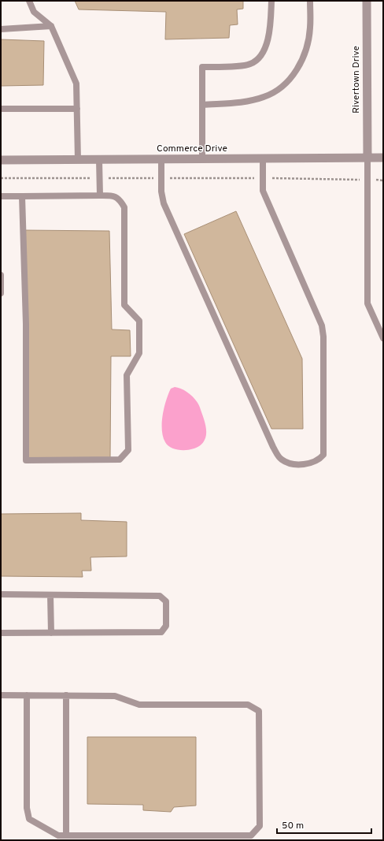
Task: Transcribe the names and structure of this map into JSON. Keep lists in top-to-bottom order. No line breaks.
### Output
{"streets":{"street":["Rivertown Drive","Commerce Drive"]},"crossings":[["Rivertown Drive","Commerce Drive"]],"scale_bar":"50 m"}
